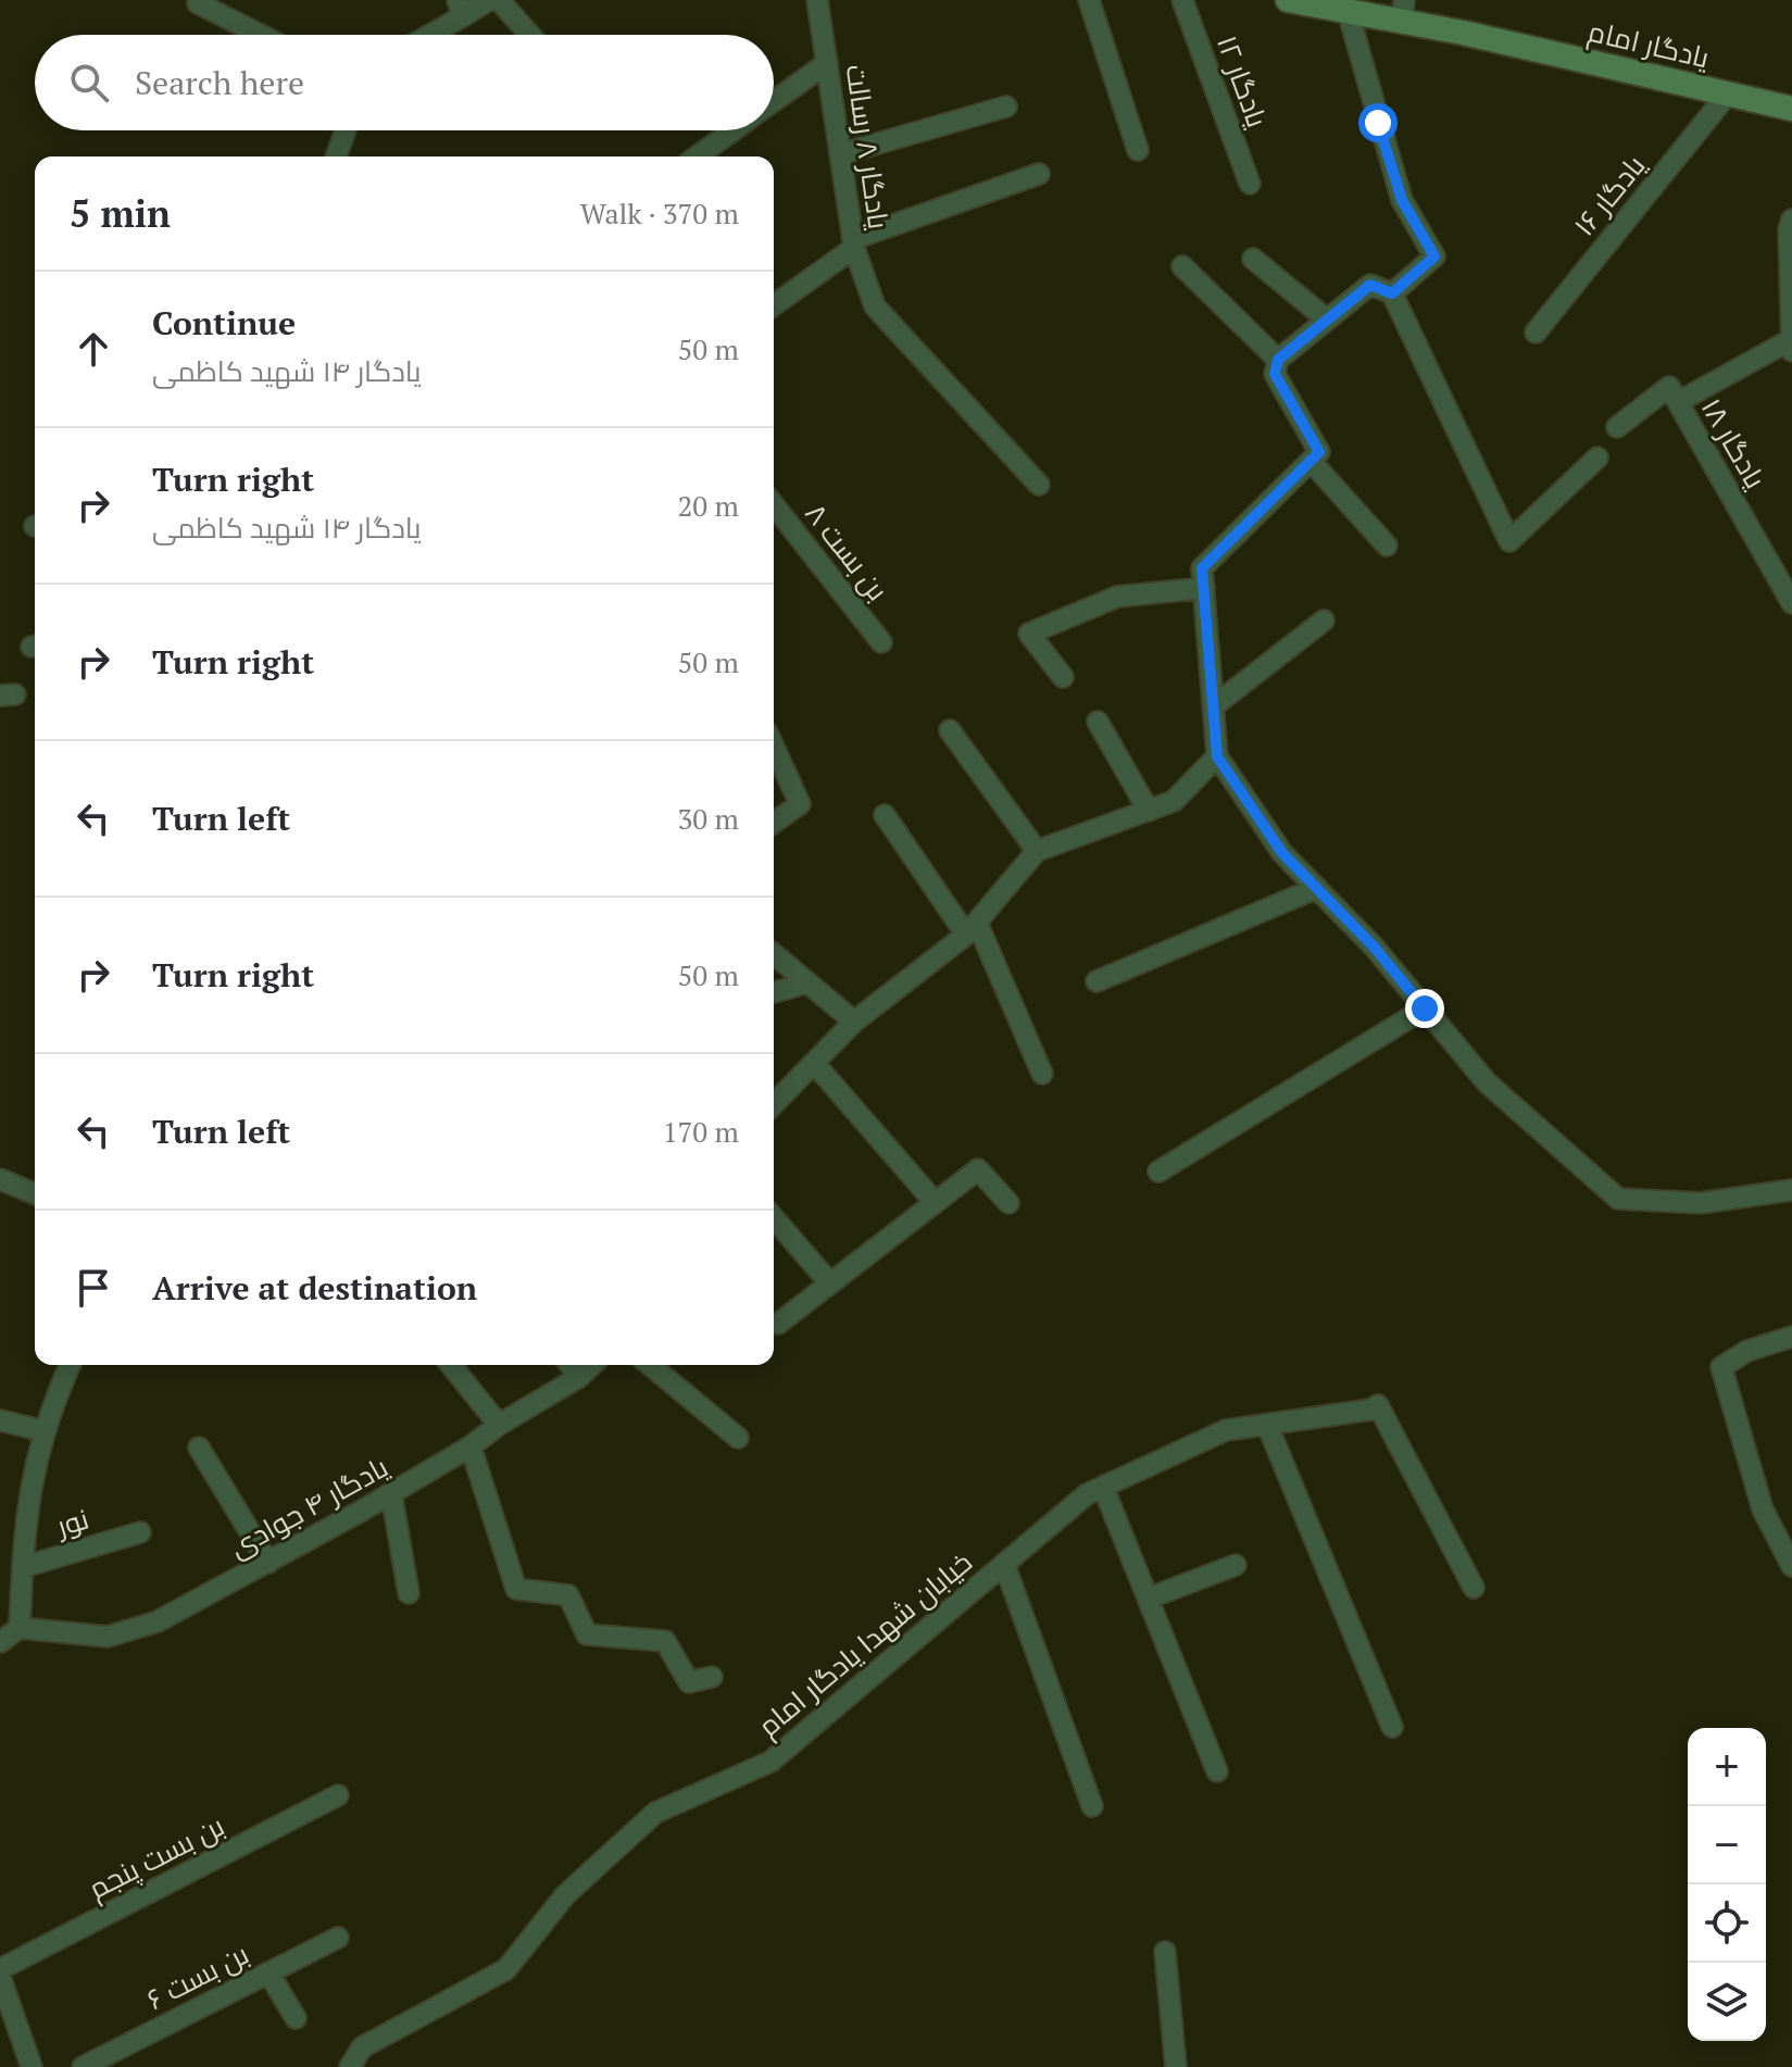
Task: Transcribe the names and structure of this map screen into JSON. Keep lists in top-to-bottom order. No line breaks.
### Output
{"streets":{"main road":["یادگار امام"],"street":["یادگار ۱۲","یادگار ۸ رسالت","یادگار ۱۶","یادگار ۱۸","بن بست ۸","یادگار ۴ جوادی","نور","خیابان شهدا یادگار امام","بن بست پنجم","بن بست ۶"]},"crossings":[["یادگار امام","یادگار ۱۶"]],"page":{"search":"Search here","heading":["5 min","Walk · 370 m"],"list":[["Continue","یادگار ۱۴ شهید کاظمی","50 m"],["Turn right","یادگار ۱۴ شهید کاظمی","20 m"],["Turn right","50 m"],["Turn left","30 m"],["Turn right","50 m"],["Turn left","170 m"],"Arrive at destination"],"map_buttons":["+","−"]}}
